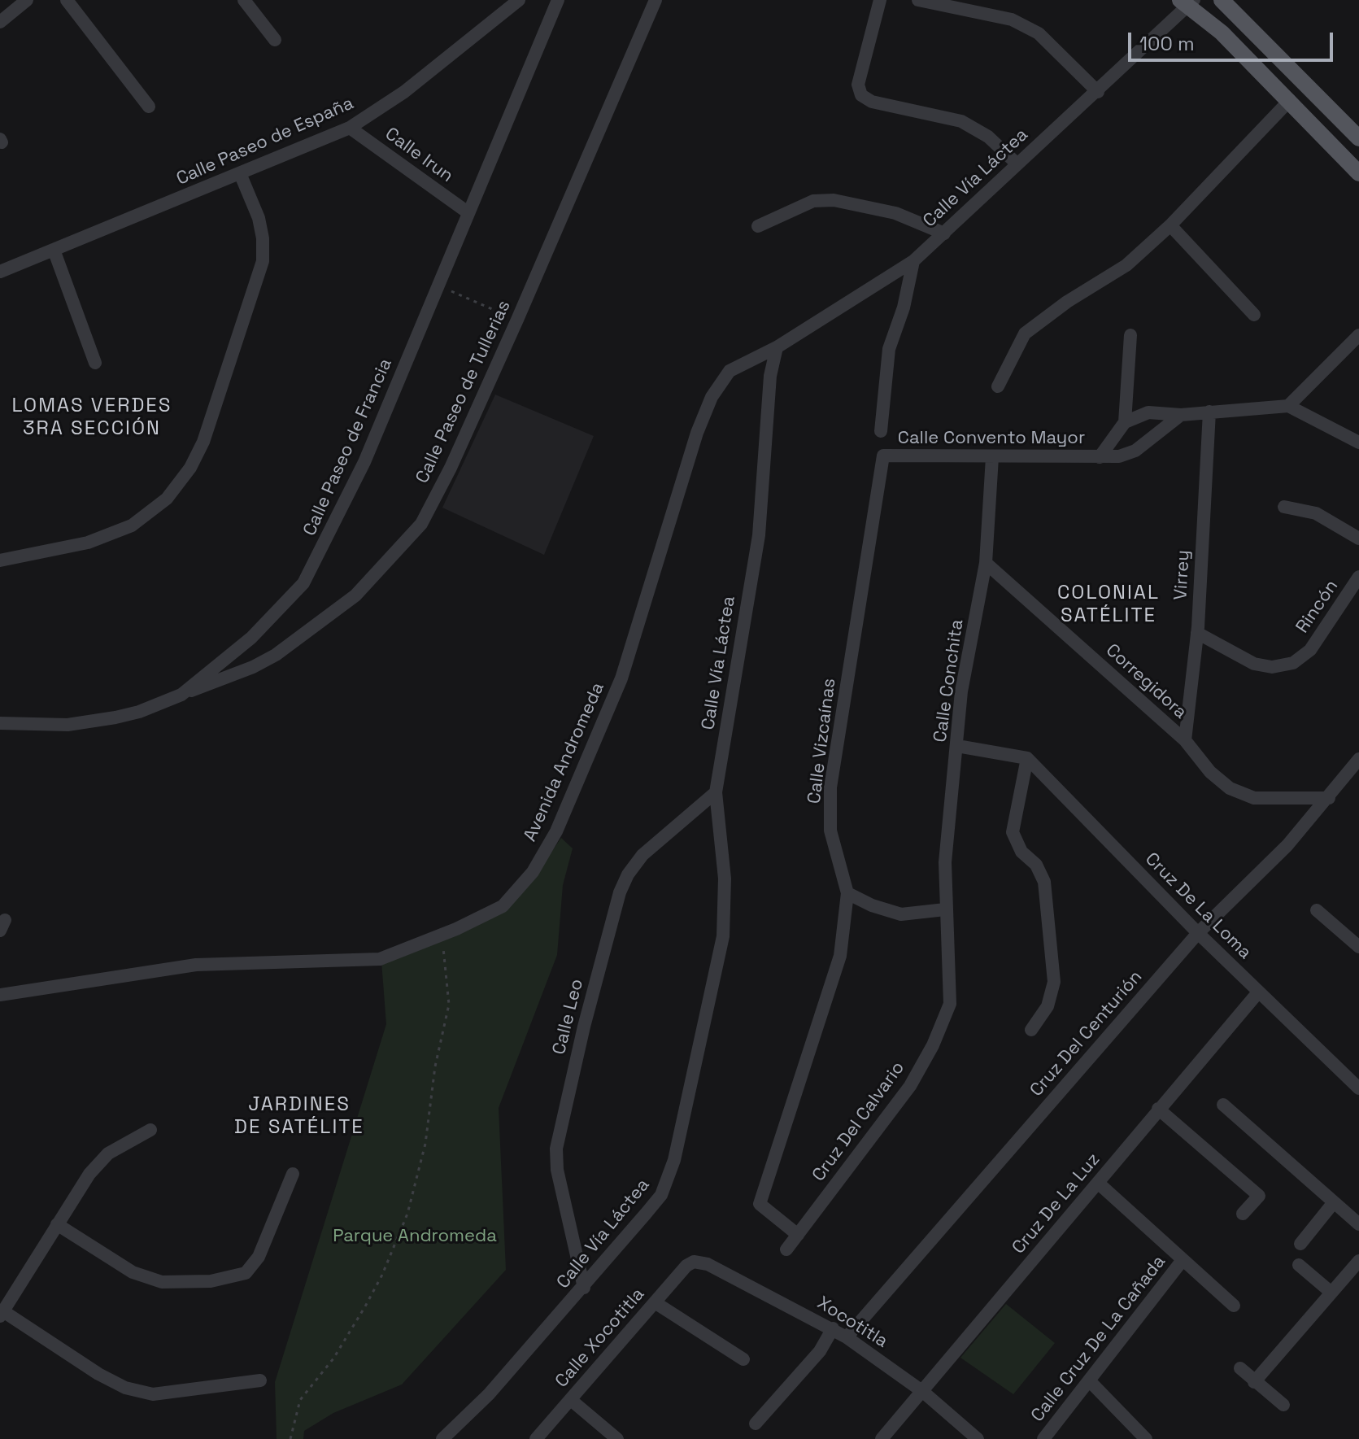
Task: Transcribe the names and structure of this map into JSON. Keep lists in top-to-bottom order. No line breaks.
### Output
{"streets":{"street":["Calle Paseo de España","Calle Irun","Calle Vía Láctea","Calle Paseo de Tullerias","Calle Convento Mayor","Calle Paseo de Francia","Virrey","Rincón","Calle Conchita","Corregidora","Calle Vizcaínas","Avenida Andromeda","Cruz De La Loma","Calle Leo","Cruz Del Centurión","Cruz Del Calvario","Cruz De La Luz","Xocotitla","Calle Xocotitla","Calle Cruz De La Cañada"]},"crossings":[["Calle Paseo de España","Calle Irun"],["Calle Irun","Calle Paseo de Francia"],["Calle Vía Láctea","Avenida Andromeda"],["Calle Vía Láctea","Calle Leo"],["Calle Paseo de Tullerias","Calle Paseo de Francia"],["Calle Convento Mayor","Calle Conchita"],["Calle Convento Mayor","Calle Vizcaínas"],["Virrey","Rincón"],["Virrey","Corregidora"],["Calle Conchita","Corregidora"],["Calle Conchita","Cruz Del Calvario"],["Corregidora","Cruz Del Centurión"],["Calle Vizcaínas","Cruz Del Calvario"],["Cruz De La Loma","Cruz Del Centurión"],["Cruz De La Loma","Cruz De La Luz"],["Cruz Del Centurión","Xocotitla"],["Cruz De La Luz","Xocotitla"],["Xocotitla","Calle Xocotitla"]],"districts":["LOMAS VERDES 3RA SECCIÓN","COLONIAL SATÉLITE","JARDINES DE SATÉLITE"],"parks":["Parque Andromeda"],"scale_bar":"100 m"}
